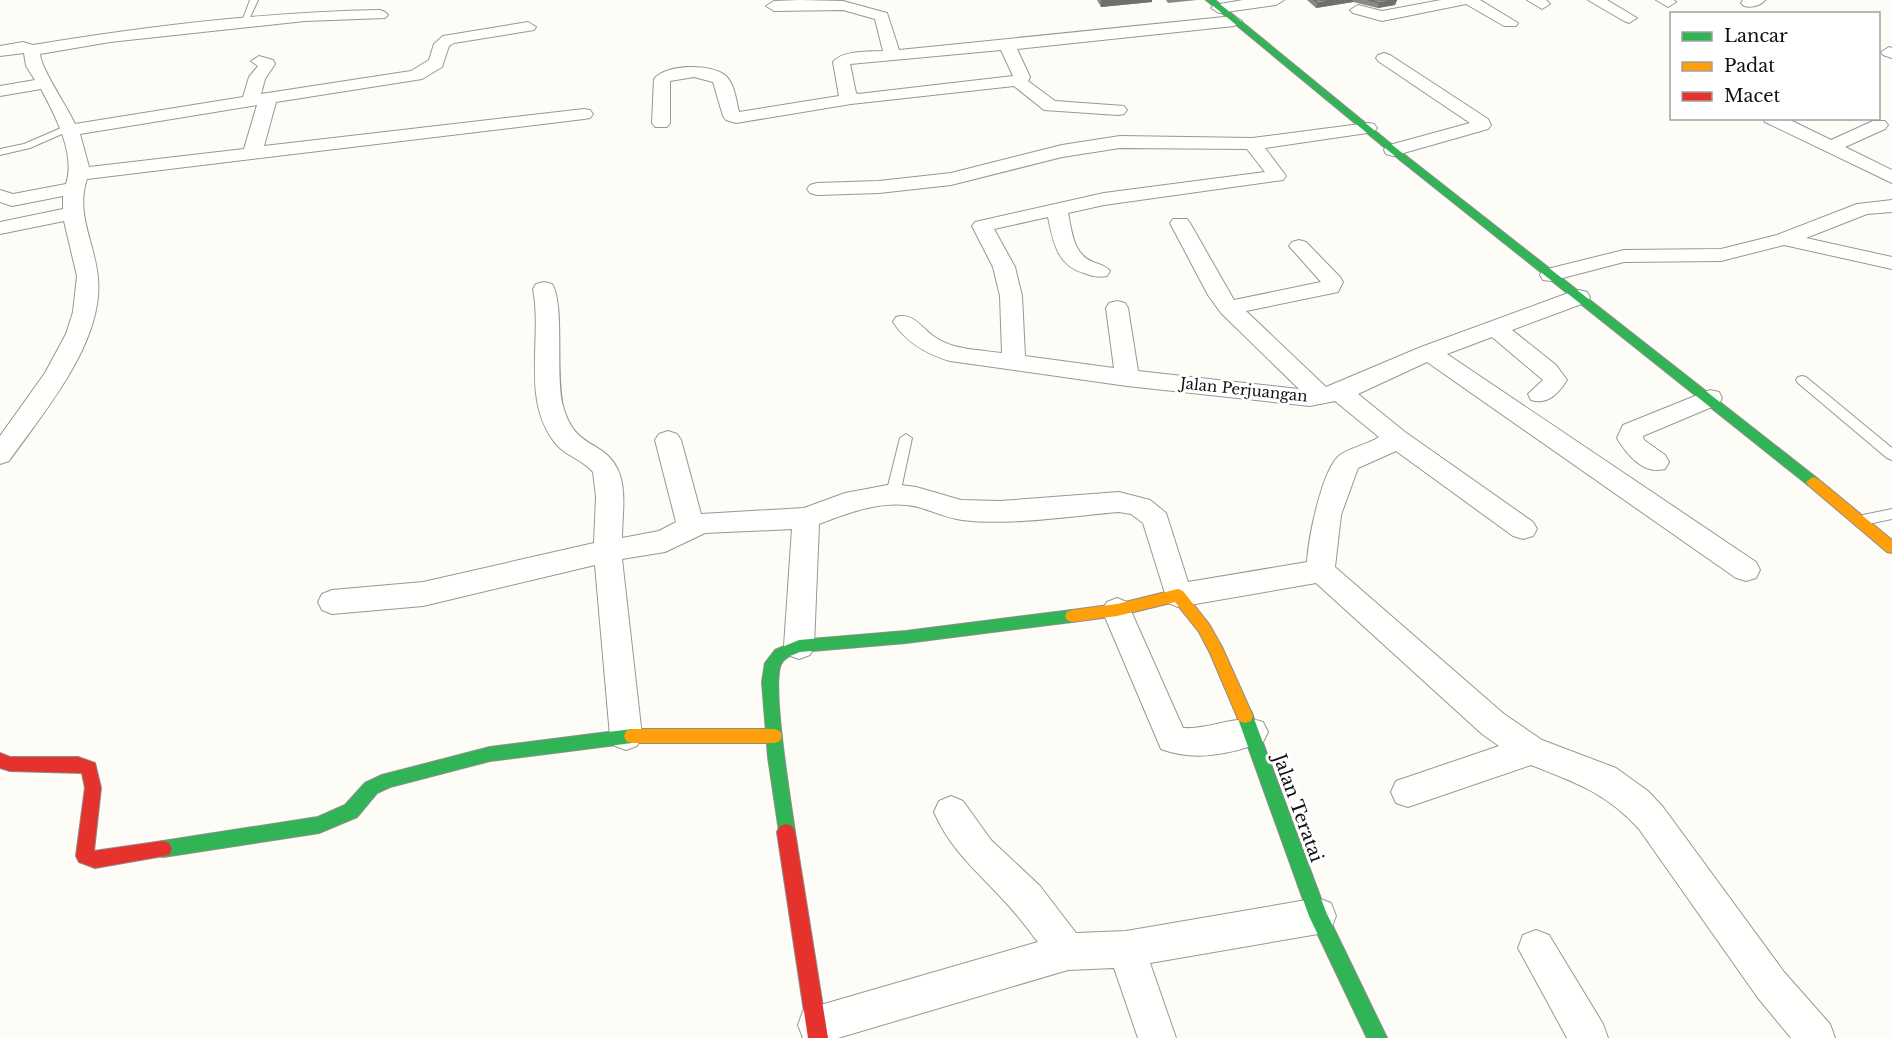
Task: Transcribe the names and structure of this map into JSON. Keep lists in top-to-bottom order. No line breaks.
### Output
{"streets":{"street":["Jalan Perjuangan","Jalan Teratai"]},"legend":["Lancar","Padat","Macet"]}
